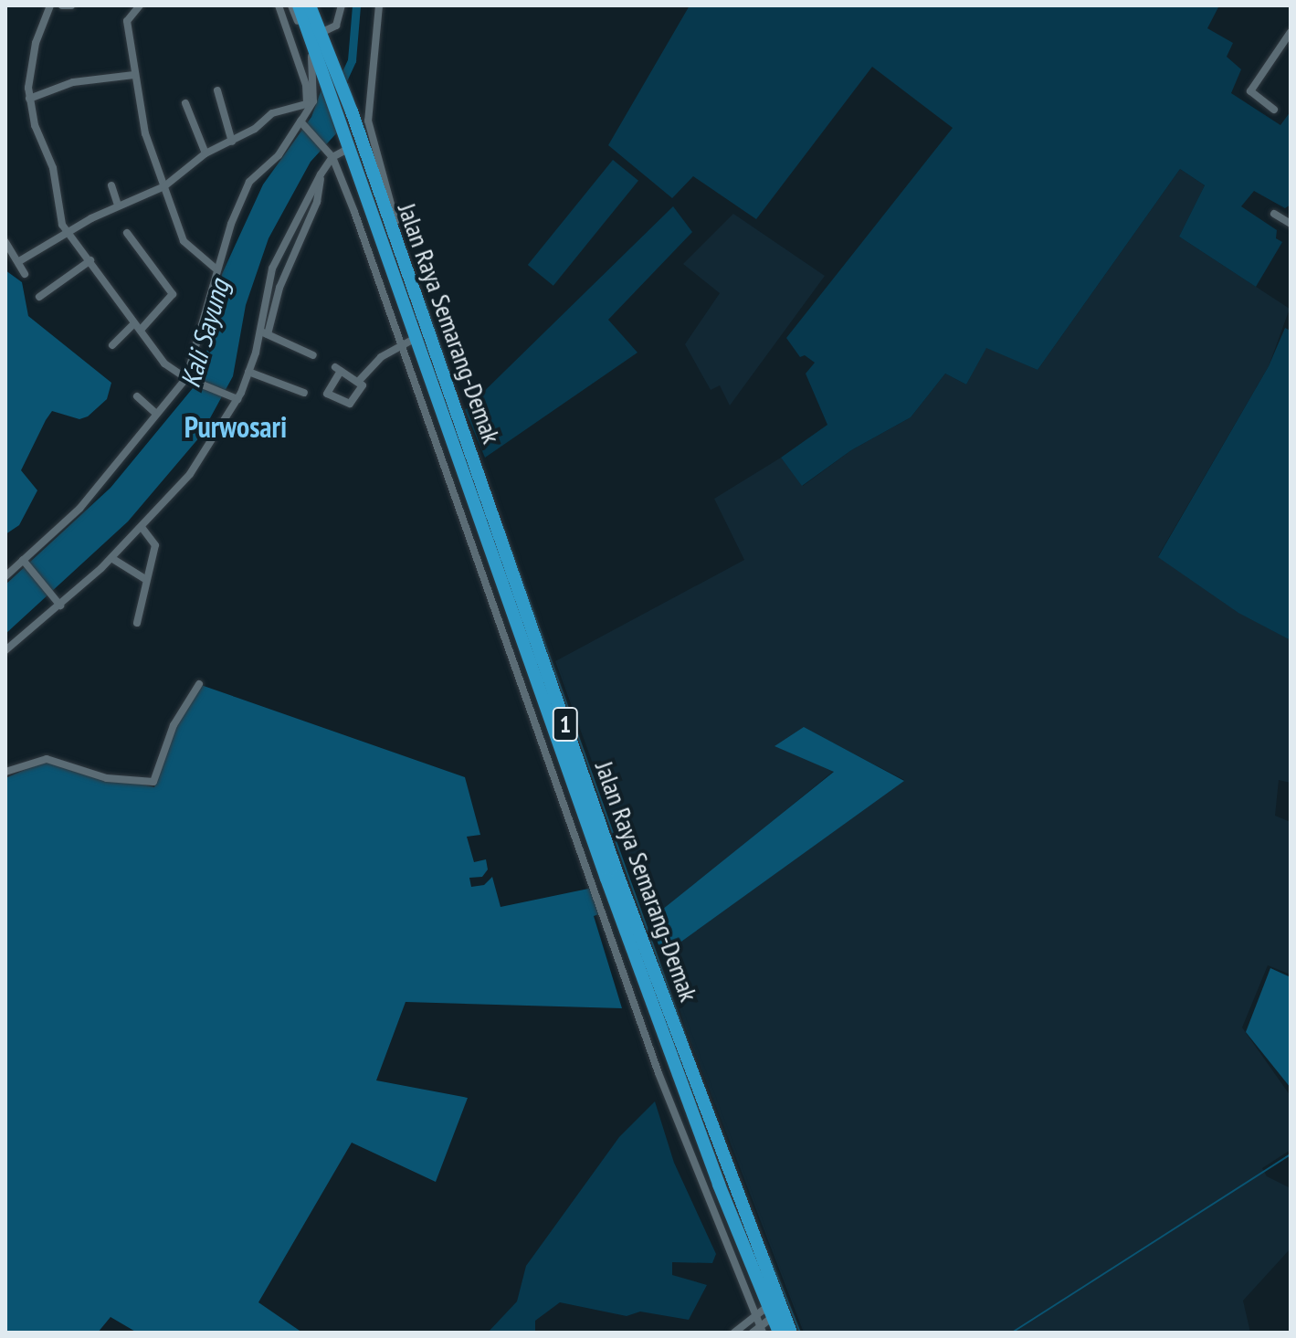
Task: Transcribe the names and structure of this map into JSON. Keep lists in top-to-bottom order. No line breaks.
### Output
{"streets":{"highway":["Jalan Raya Semarang-Demak","1"]},"crossings":[["Jalan Raya Semarang-Demak","1"]],"districts":["Purwosari"],"water":["Kali Sayung"]}
